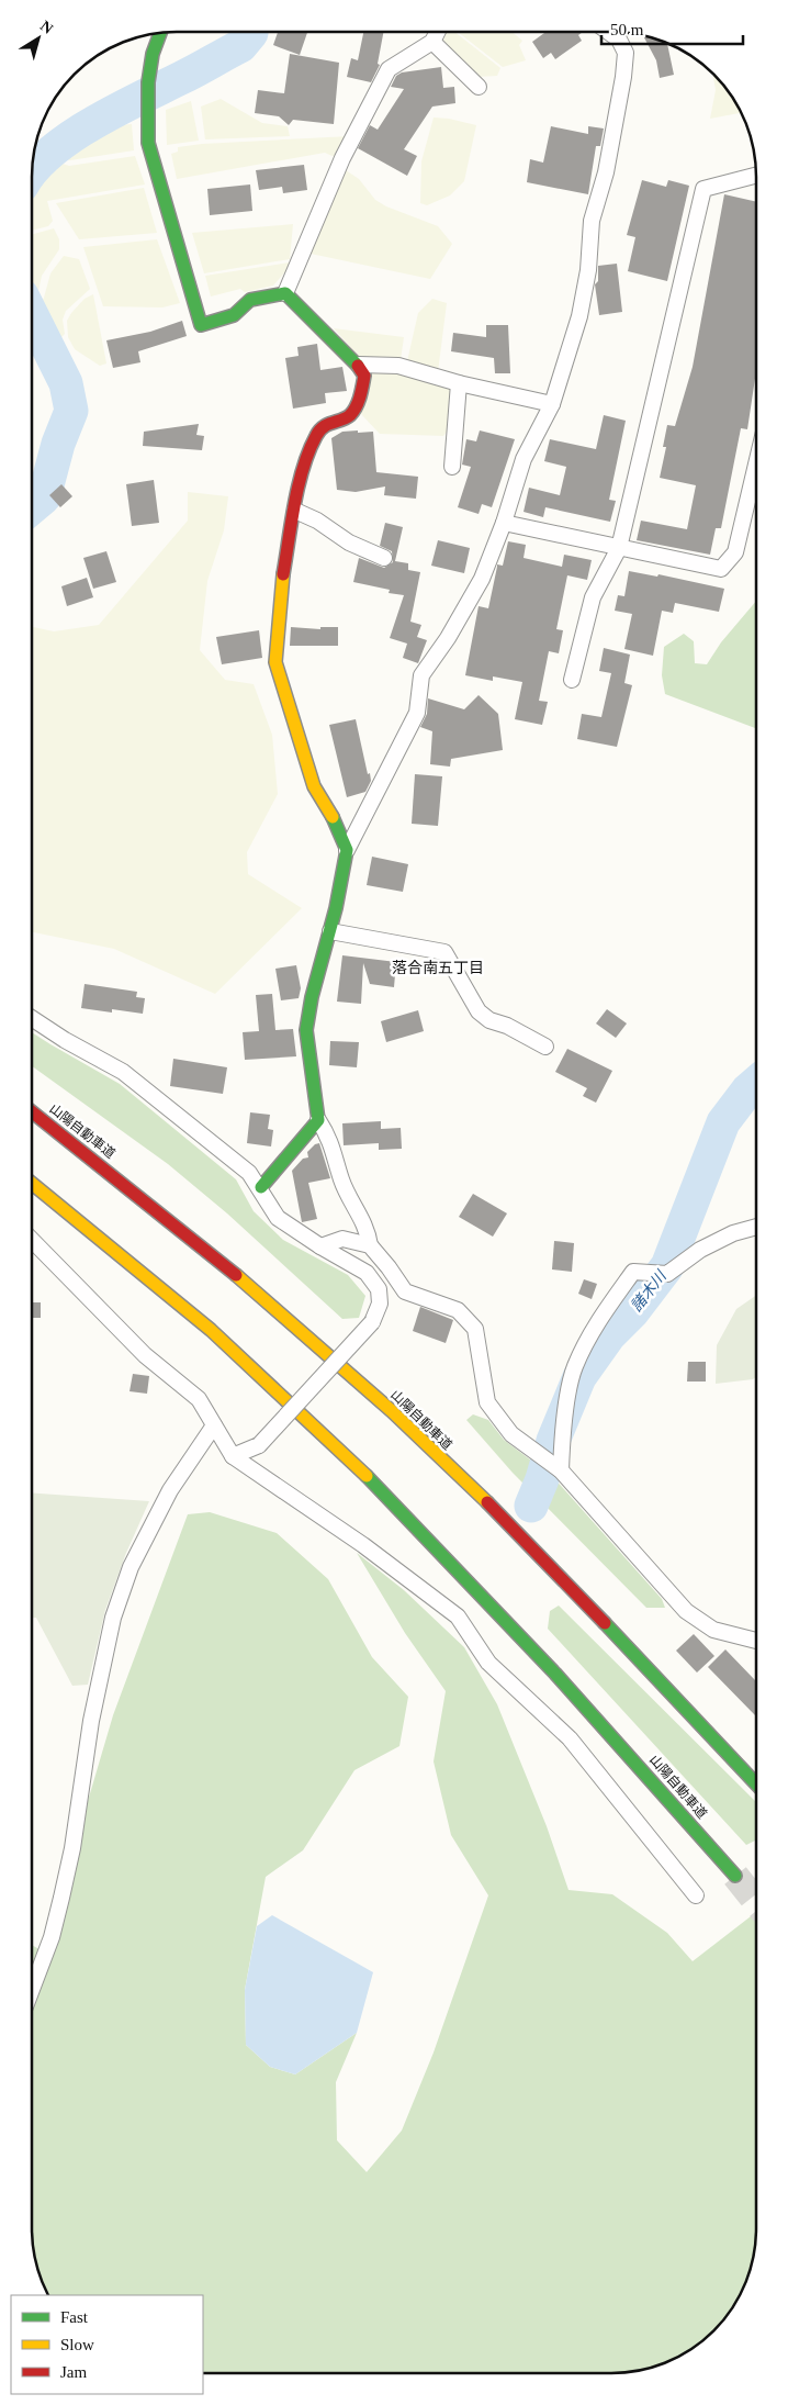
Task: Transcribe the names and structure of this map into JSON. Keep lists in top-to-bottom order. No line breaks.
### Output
{"streets":{"main road":["山陽自動車道"]},"districts":["落合南五丁目"],"water":["諸木川"],"legend":["Fast","Slow","Jam"],"scale_bar":"50 m","north":"top right"}
